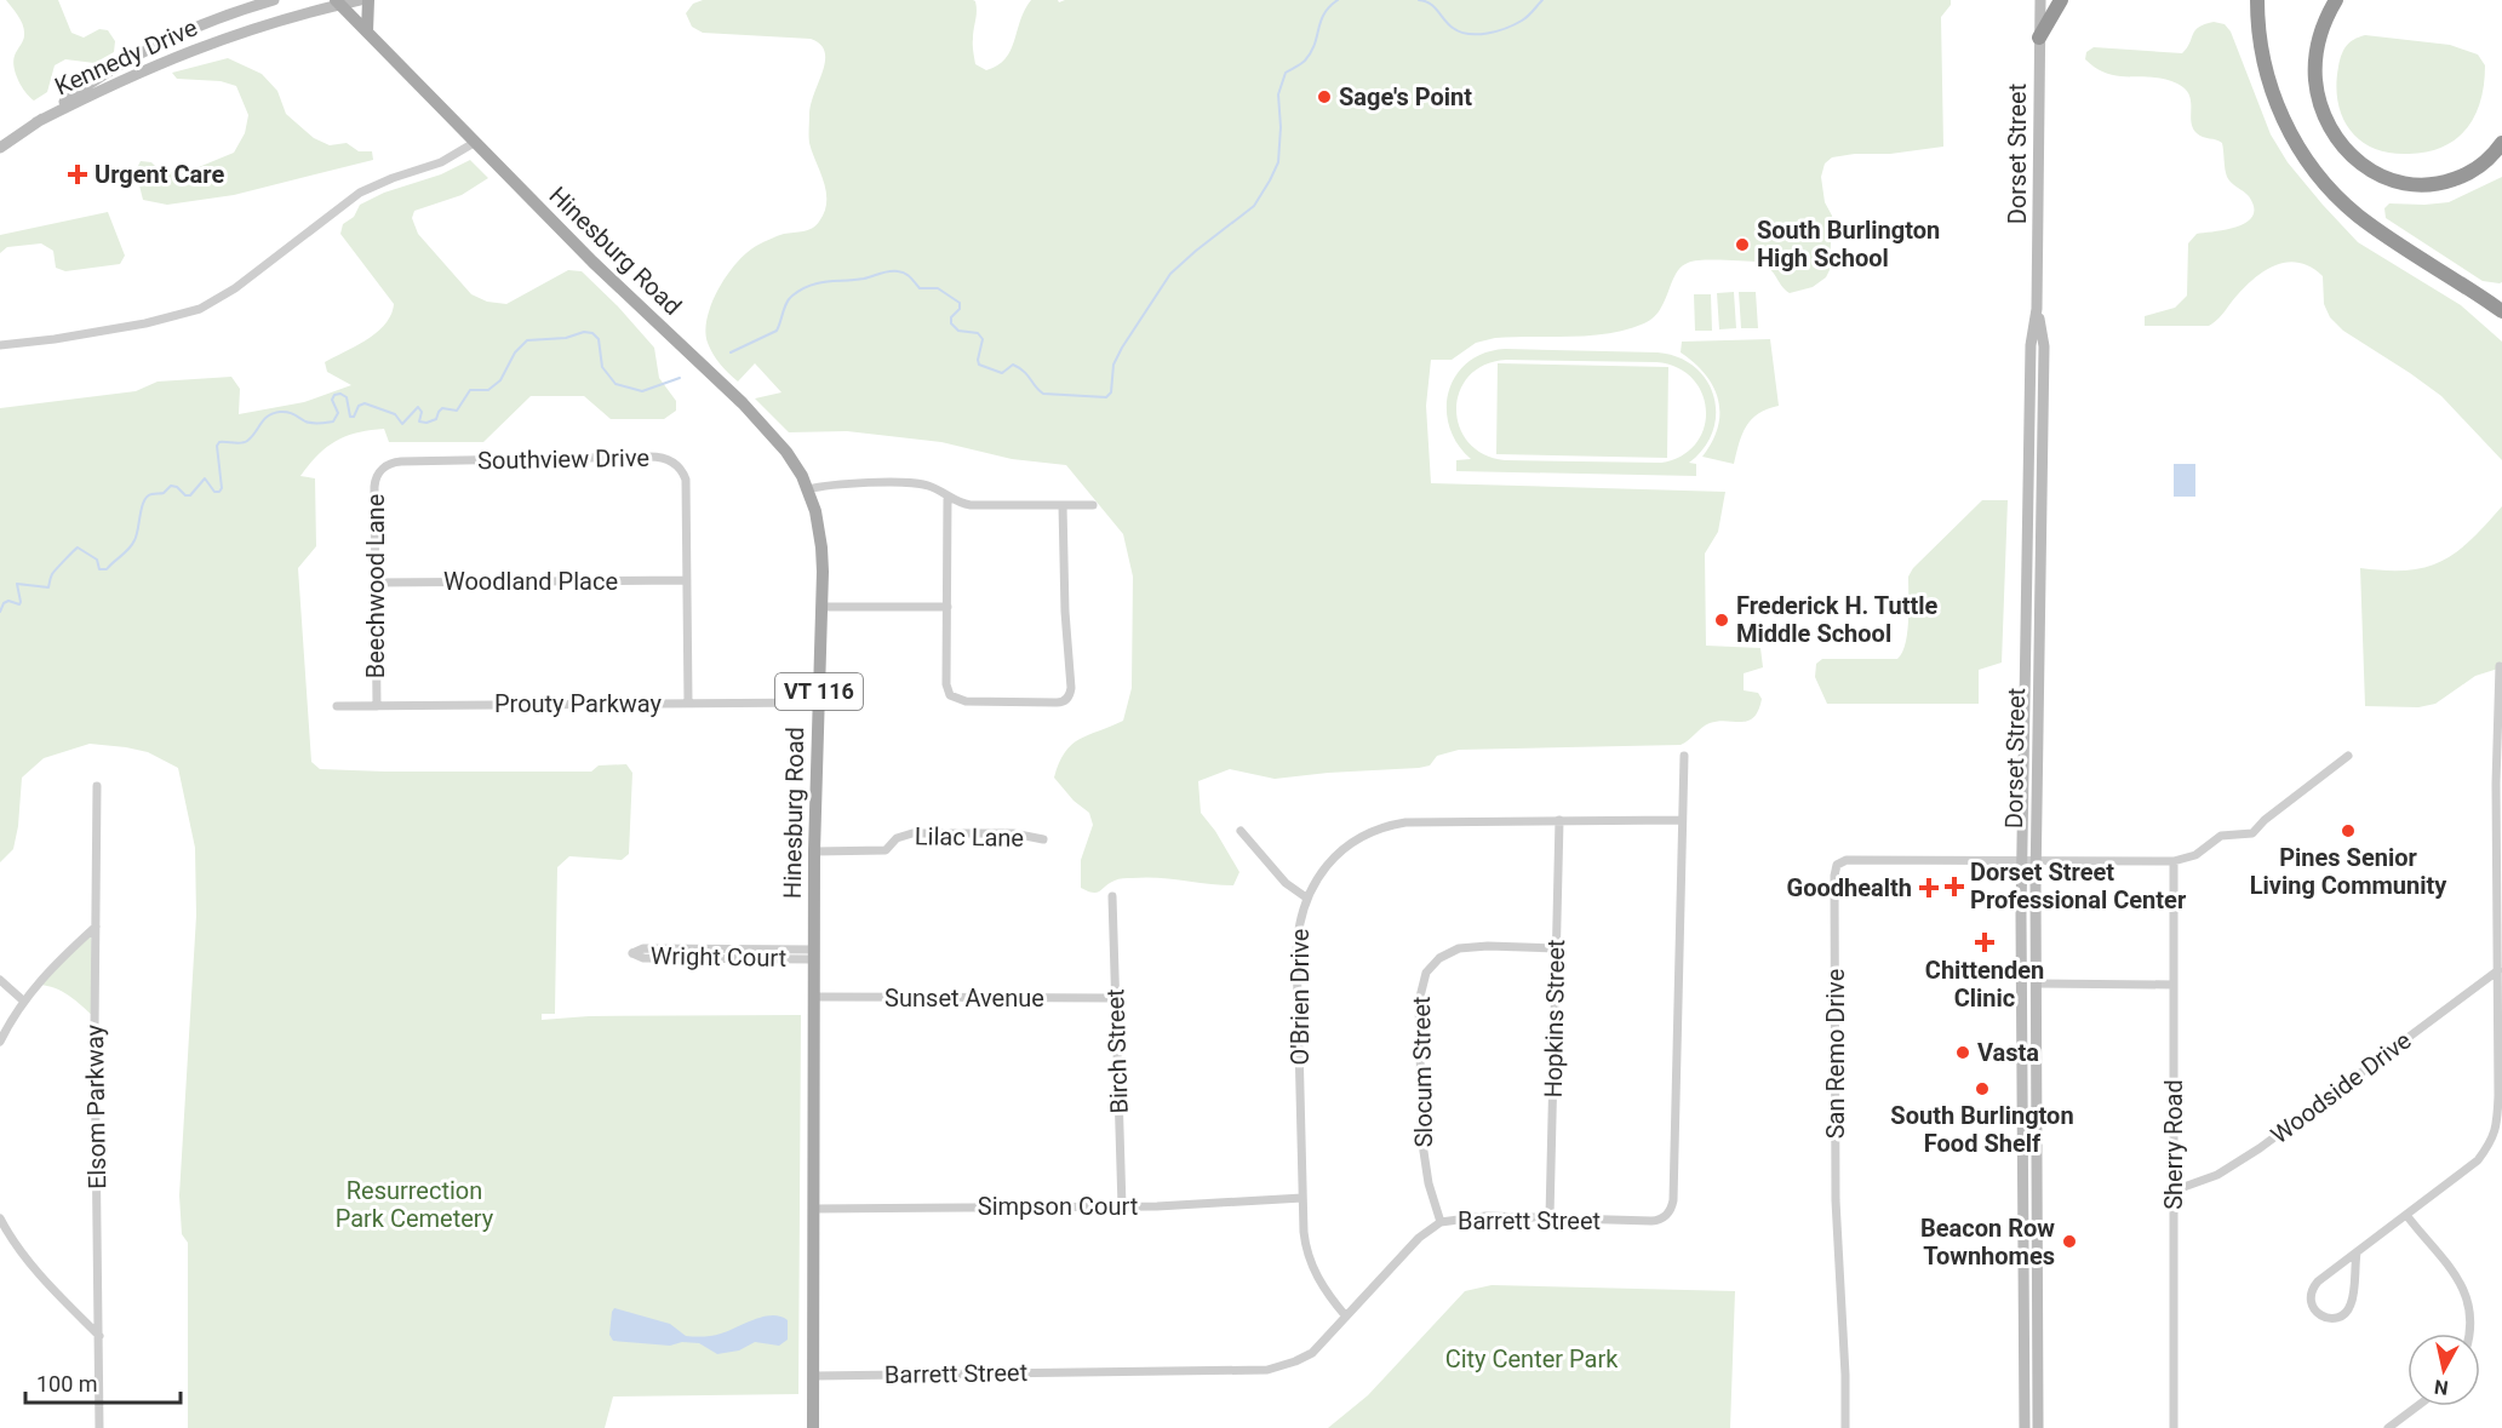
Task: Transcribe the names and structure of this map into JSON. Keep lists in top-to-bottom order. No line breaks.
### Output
{"streets":{"main road":["Kennedy Drive","Dorset Street","Hinesburg Road","VT 116"],"street":["Southview Drive","Woodland Place","Beechwood Lane","Prouty Parkway","Lilac Lane","Wright Court","O'Brien Drive","Sunset Avenue","Hopkins Street","Birch Street","San Remo Drive","Slocum Street","Woodside Drive","Elsom Parkway","Sherry Road","Simpson Court","Barrett Street"]},"crossings":[["Kennedy Drive","Hinesburg Road"],["Dorset Street","San Remo Drive"],["Hinesburg Road","Prouty Parkway"],["Hinesburg Road","Lilac Lane"],["Hinesburg Road","Wright Court"],["Hinesburg Road","Sunset Avenue"],["Hinesburg Road","Simpson Court"],["Hinesburg Road","Barrett Street"],["Southview Drive","Woodland Place"],["Southview Drive","Beechwood Lane"],["Southview Drive","Prouty Parkway"],["Woodland Place","Beechwood Lane"],["Beechwood Lane","Prouty Parkway"],["O'Brien Drive","Hopkins Street"],["O'Brien Drive","Simpson Court"],["O'Brien Drive","Barrett Street"],["Sunset Avenue","Birch Street"],["Hopkins Street","Slocum Street"],["Hopkins Street","Barrett Street"],["Birch Street","Simpson Court"],["Slocum Street","Barrett Street"],["Woodside Drive","Sherry Road"]],"parks":["Resurrection Park Cemetery","City Center Park"],"places":{"other":["Sage's Point","South Burlington High School","Frederick H. Tuttle Middle School","Pines Senior Living Community","Vasta","South Burlington Food Shelf","Beacon Row Townhomes"],"health":["Urgent Care","Dorset Street Professional Center","Goodhealth","Chittenden Clinic"]},"scale_bar":"100 m","north":"bottom"}
